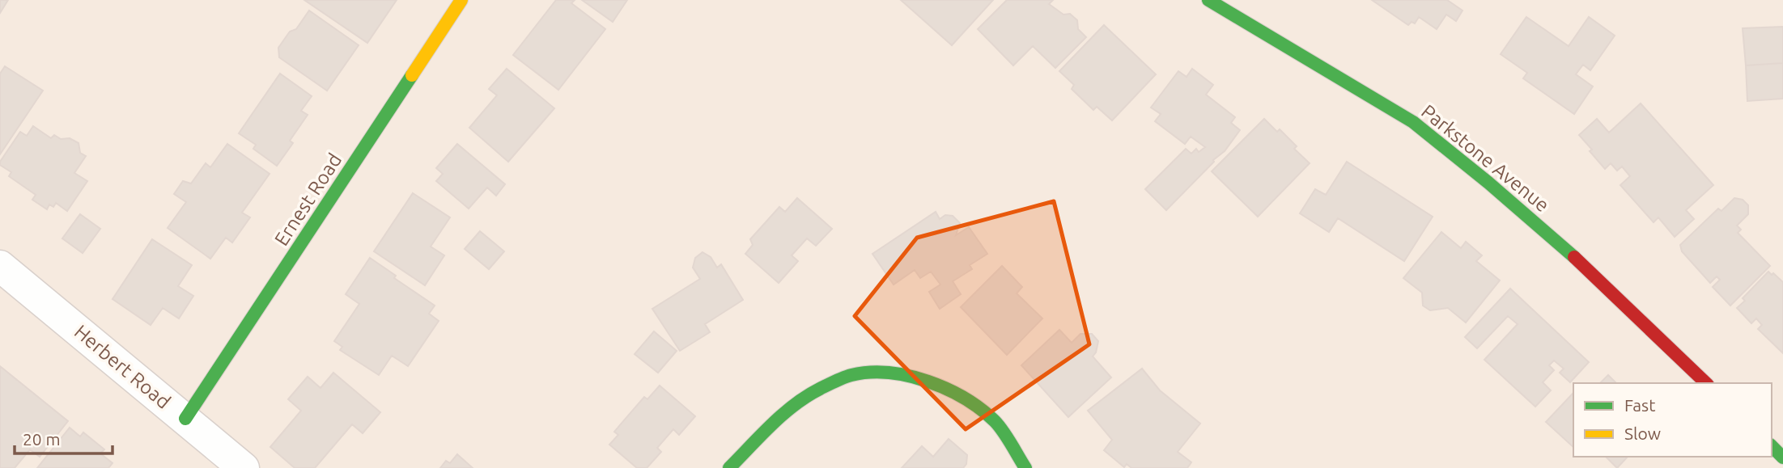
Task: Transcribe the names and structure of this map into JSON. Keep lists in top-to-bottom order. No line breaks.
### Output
{"streets":{"street":["Parkstone Avenue","Ernest Road","Herbert Road"]},"crossings":[["Ernest Road","Herbert Road"]],"legend":["Fast","Slow"],"scale_bar":"20 m"}
